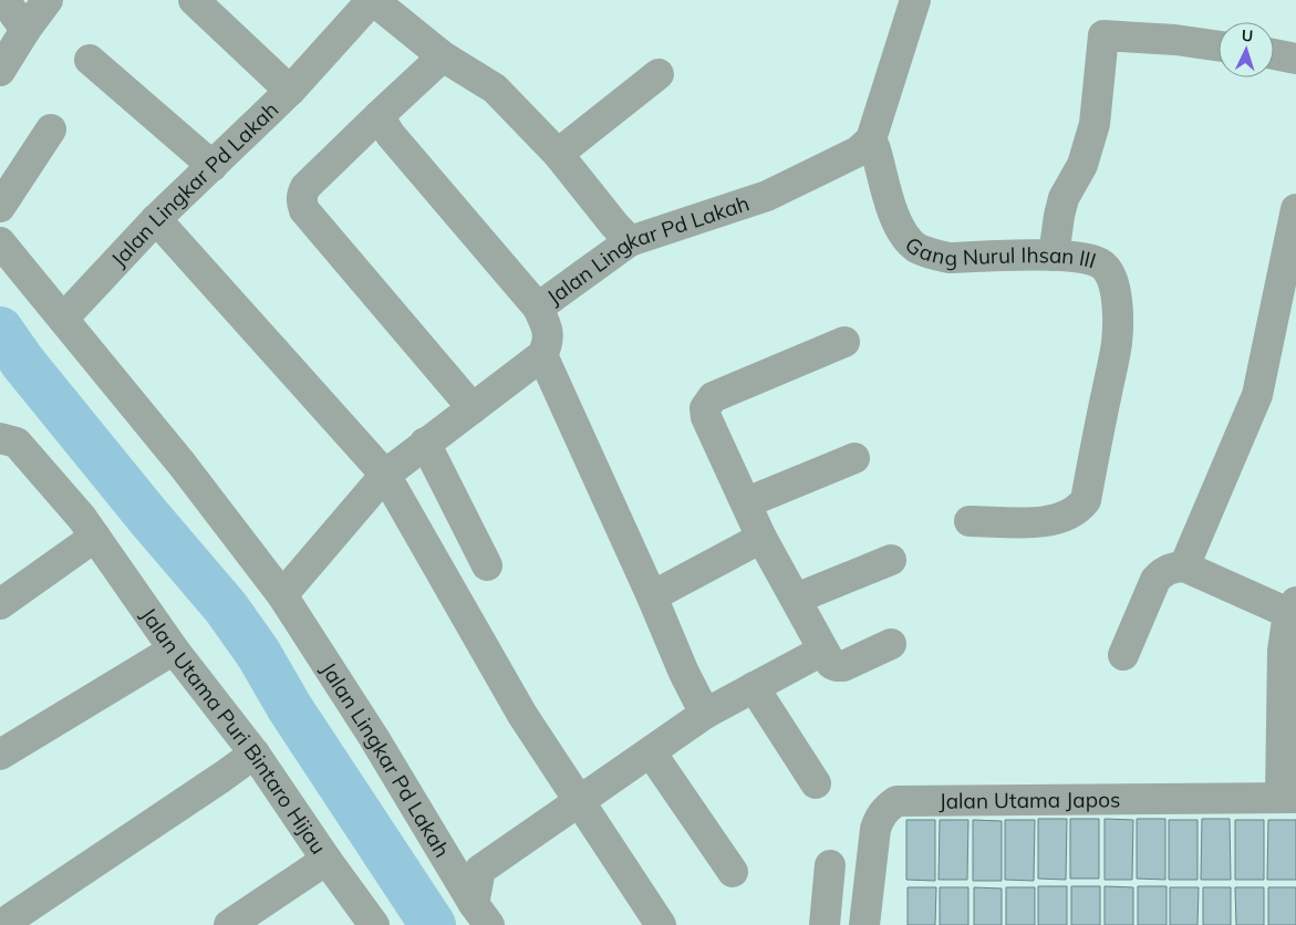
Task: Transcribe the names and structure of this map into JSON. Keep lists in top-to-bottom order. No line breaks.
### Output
{"streets":{"street":["Jalan Lingkar Pd Lakah","Gang Nurul Ihsan III","Jalan Utama Puri Bintaro Hijau","Jalan Utama Japos"]},"crossings":[["Jalan Lingkar Pd Lakah","Gang Nurul Ihsan III"]],"north":"top"}
